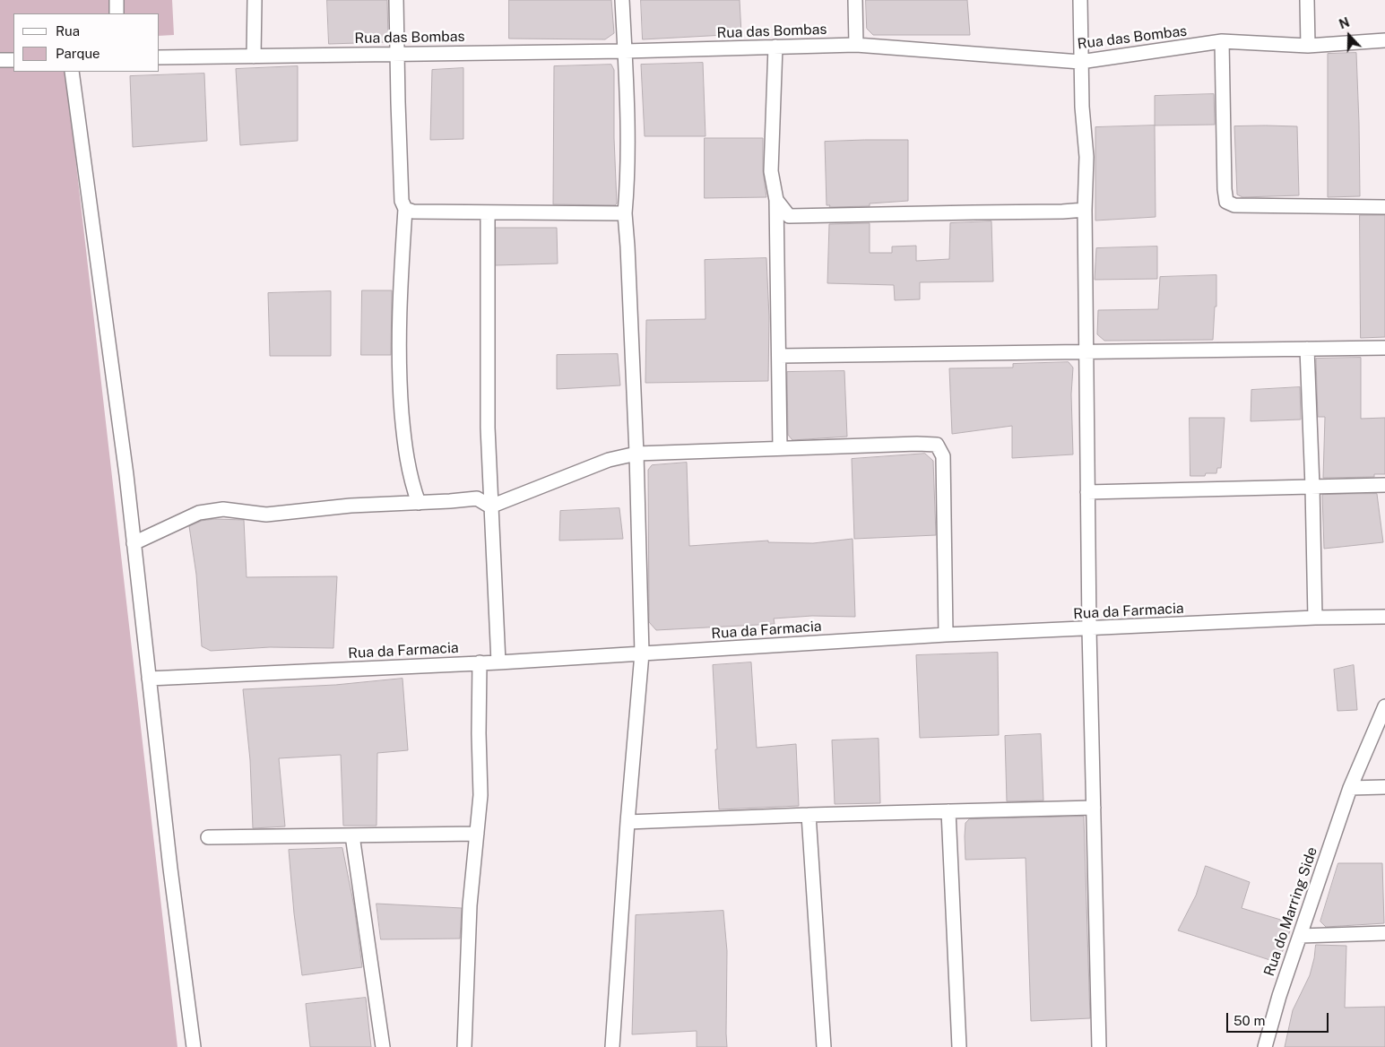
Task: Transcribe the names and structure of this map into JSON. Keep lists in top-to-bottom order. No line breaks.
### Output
{"streets":{"street":["Rua das Bombas","Rua da Farmacia","Rua do Marring Side"]},"legend":["Rua","Parque"],"scale_bar":"50 m","north":"top"}
